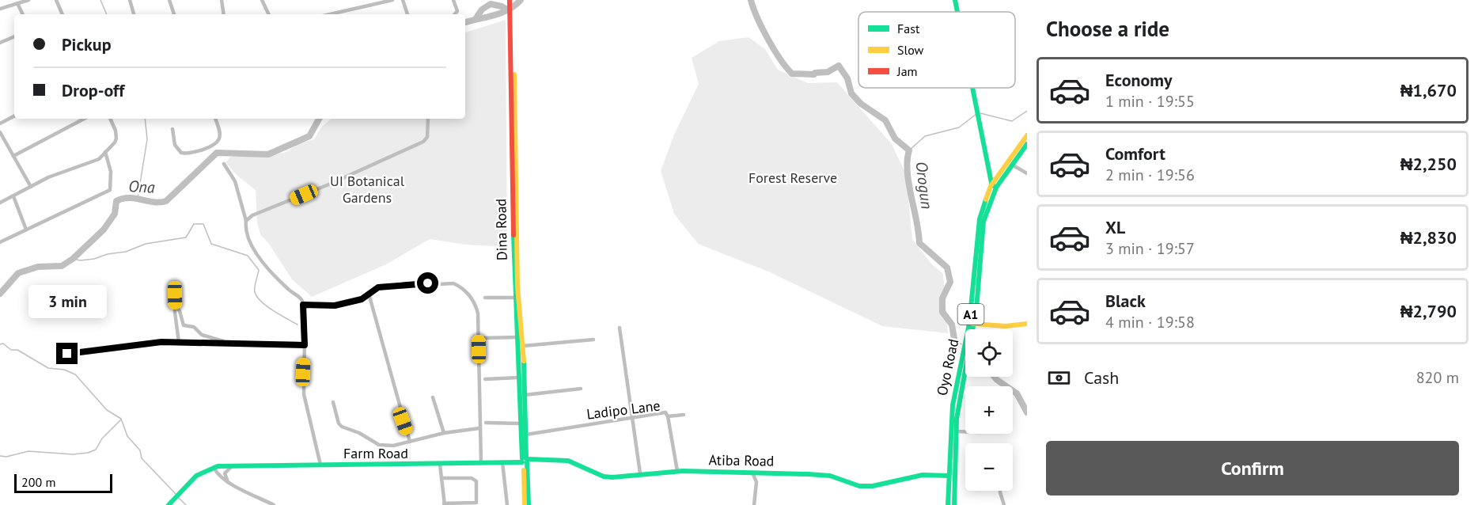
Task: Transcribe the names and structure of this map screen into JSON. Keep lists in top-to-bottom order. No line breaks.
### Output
{"streets":{"main road":["Dina Road","A1","Oyo Road","Farm Road","Atiba Road"],"street":["Ladipo Lane"]},"crossings":[["Dina Road","Ladipo Lane"],["Dina Road","Farm Road"],["Dina Road","Atiba Road"],["Oyo Road","Atiba Road"],["Ladipo Lane","Atiba Road"],["Farm Road","Atiba Road"]],"water":["Orogun","Ona"],"parks":["Forest Reserve","UI Botanical Gardens"],"legend":["Fast","Slow","Jam"],"scale_bar":"200 m","page":{"heading":"Choose a ride","banner":["Pickup","Drop-off"],"list":[{"name":"Economy","note":"1 min · 19:55","value":"₦1,670"},{"name":"Comfort","note":"2 min · 19:56","value":"₦2,250"},{"name":"XL","note":"3 min · 19:57","value":"₦2,830"},{"name":"Black","note":"4 min · 19:58","value":"₦2,790"}],"bubble":"3 min","map_buttons":["+","−"],"pay":["Cash","820 m"],"buttons":"Confirm","scale":"200 m"}}
